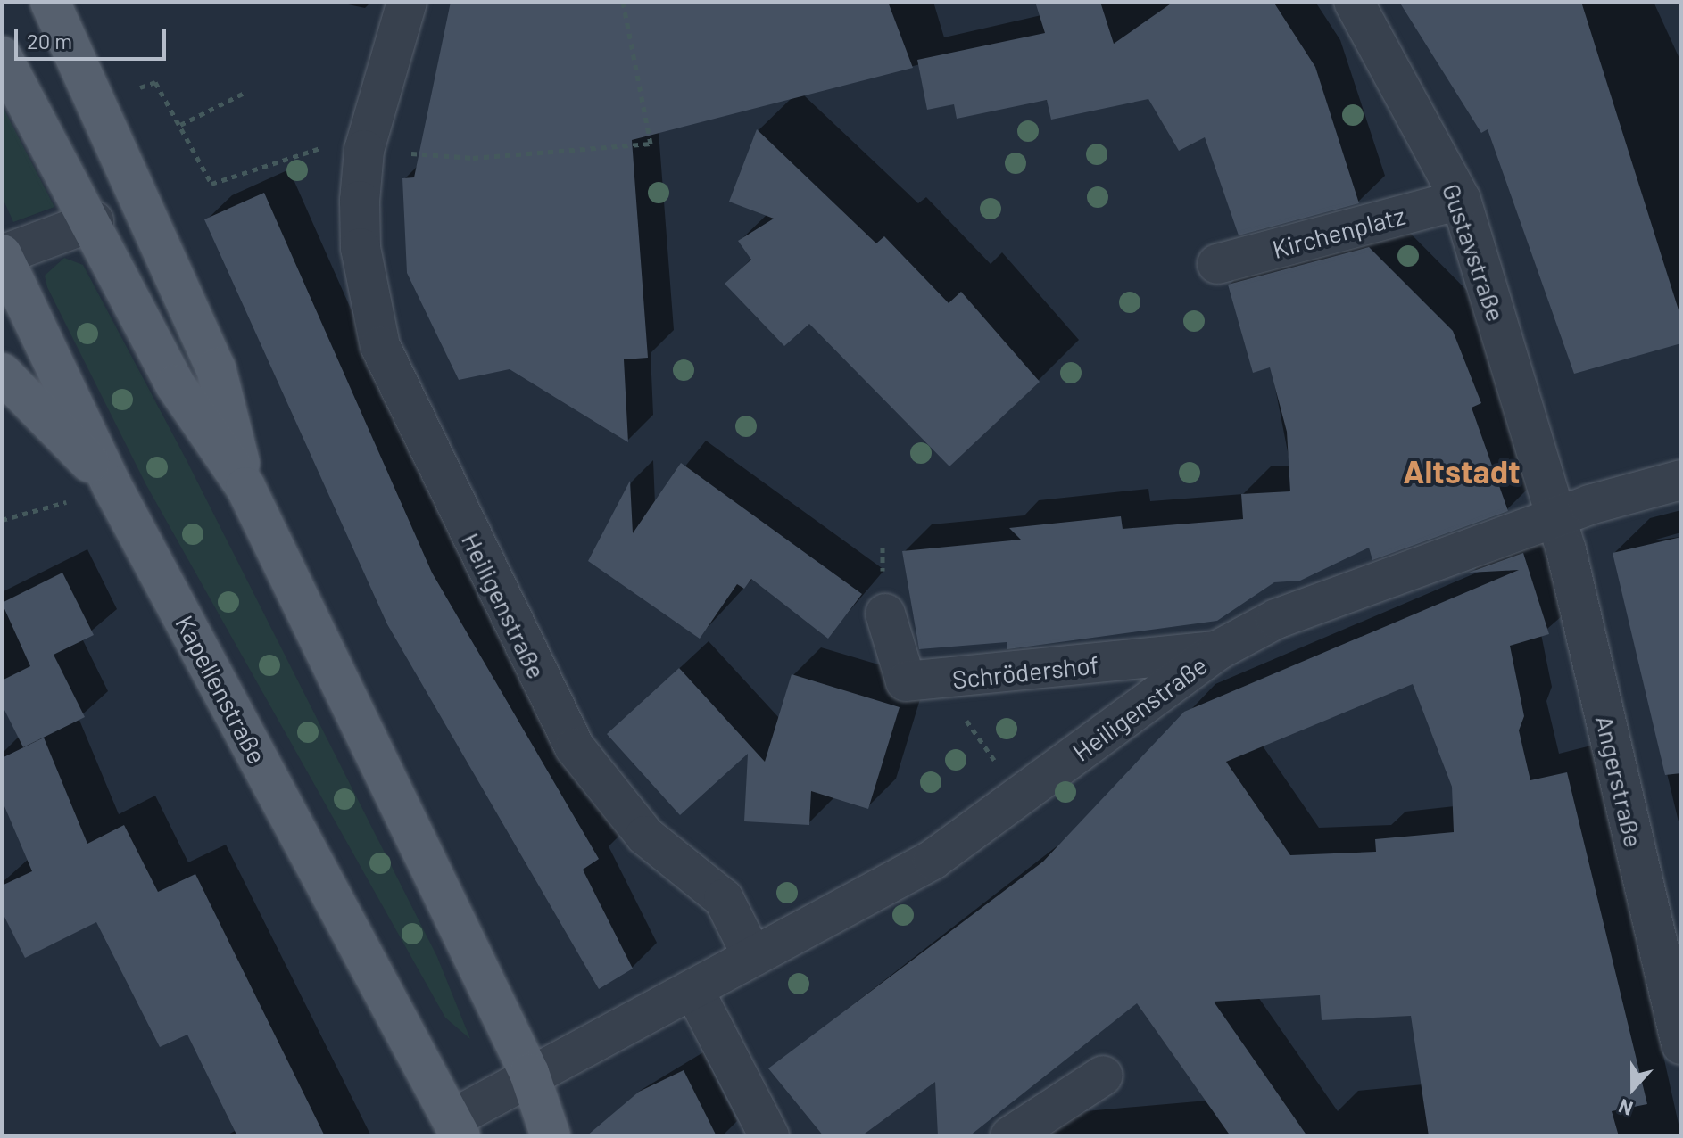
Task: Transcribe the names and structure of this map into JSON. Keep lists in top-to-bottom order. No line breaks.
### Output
{"streets":{"main road":["Kapellenstraße"],"street":["Kirchenplatz","Gustavstraße","Heiligenstraße","Schrödershof","Angerstraße"]},"crossings":[["Kirchenplatz","Gustavstraße"],["Gustavstraße","Heiligenstraße"],["Gustavstraße","Angerstraße"],["Heiligenstraße","Schrödershof"],["Heiligenstraße","Kapellenstraße"],["Heiligenstraße","Angerstraße"]],"districts":["Altstadt"],"scale_bar":"20 m","north":"bottom"}
